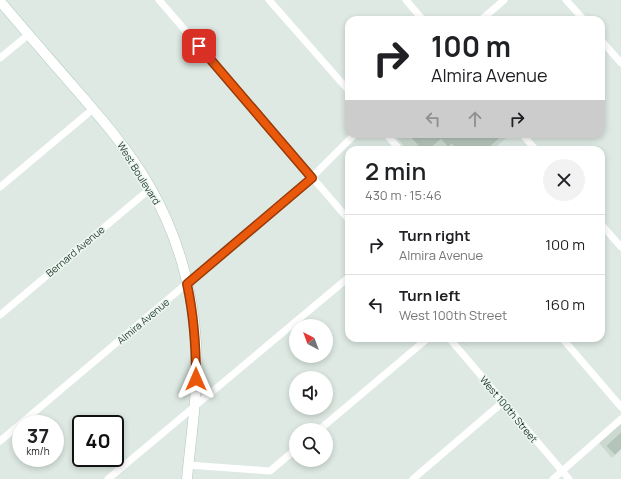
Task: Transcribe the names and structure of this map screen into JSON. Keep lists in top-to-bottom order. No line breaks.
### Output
{"streets":{"street":["West Boulevard","Bernard Avenue","Almira Avenue","West 100th Street"]},"crossings":[["West Boulevard","Bernard Avenue"],["West Boulevard","Almira Avenue"]],"north":"top left","page":{"turn":["100 m","Almira Avenue"],"heading":["2 min","430 m · 15:46"],"list":[{"name":"Turn right","note":"Almira Avenue","value":"100 m"},{"name":"Turn left","note":"West 100th Street","value":"160 m"}],"speed":"37 km/h","limit":"40"}}
